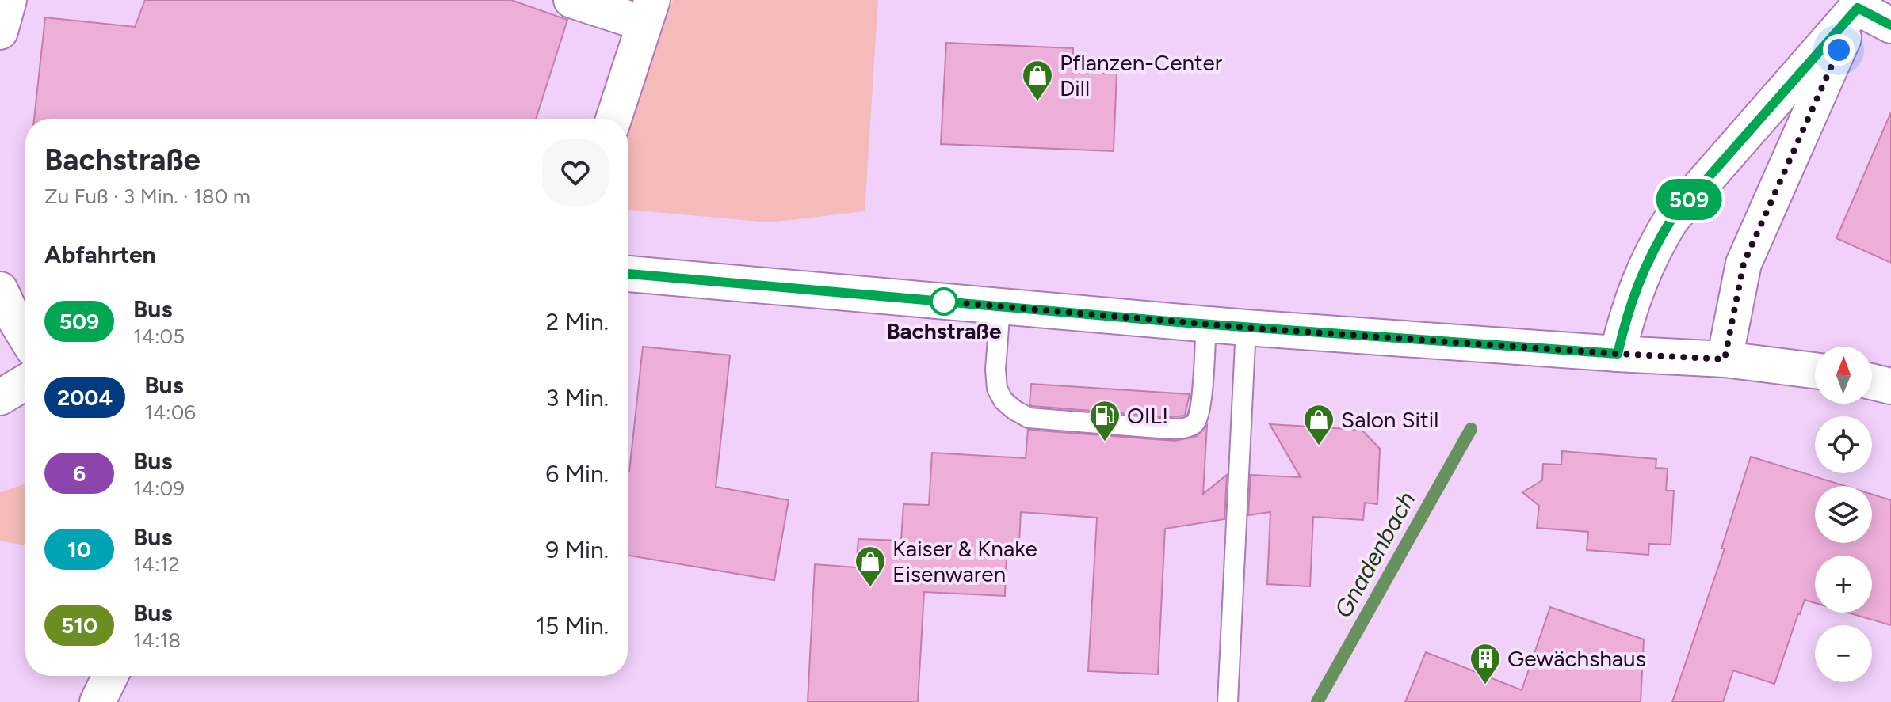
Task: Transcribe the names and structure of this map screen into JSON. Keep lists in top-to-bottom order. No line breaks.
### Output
{"water":["Gnadenbach"],"places":{"shop":["Pflanzen-Center Dill","Salon Sitil","Kaiser & Knake Eisenwaren"],"other":["Bachstraße"],"fuel station":["OIL!"],"building":["Gewächshaus"]},"lines":["bus line 509"],"north":"top","page":{"on_map":"509","heading":[["Bachstraße","Zu Fuß · 3 Min. · 180 m"],"Abfahrten"],"list":[{"mark":"509","name":"Bus","note":"14:05","value":"2 Min."},{"mark":"2004","name":"Bus","note":"14:06","value":"3 Min."},{"mark":"6","name":"Bus","note":"14:09","value":"6 Min."},{"mark":"10","name":"Bus","note":"14:12","value":"9 Min."},{"mark":"510","name":"Bus","note":"14:18","value":"15 Min."}],"map_buttons":["+","−"]}}
